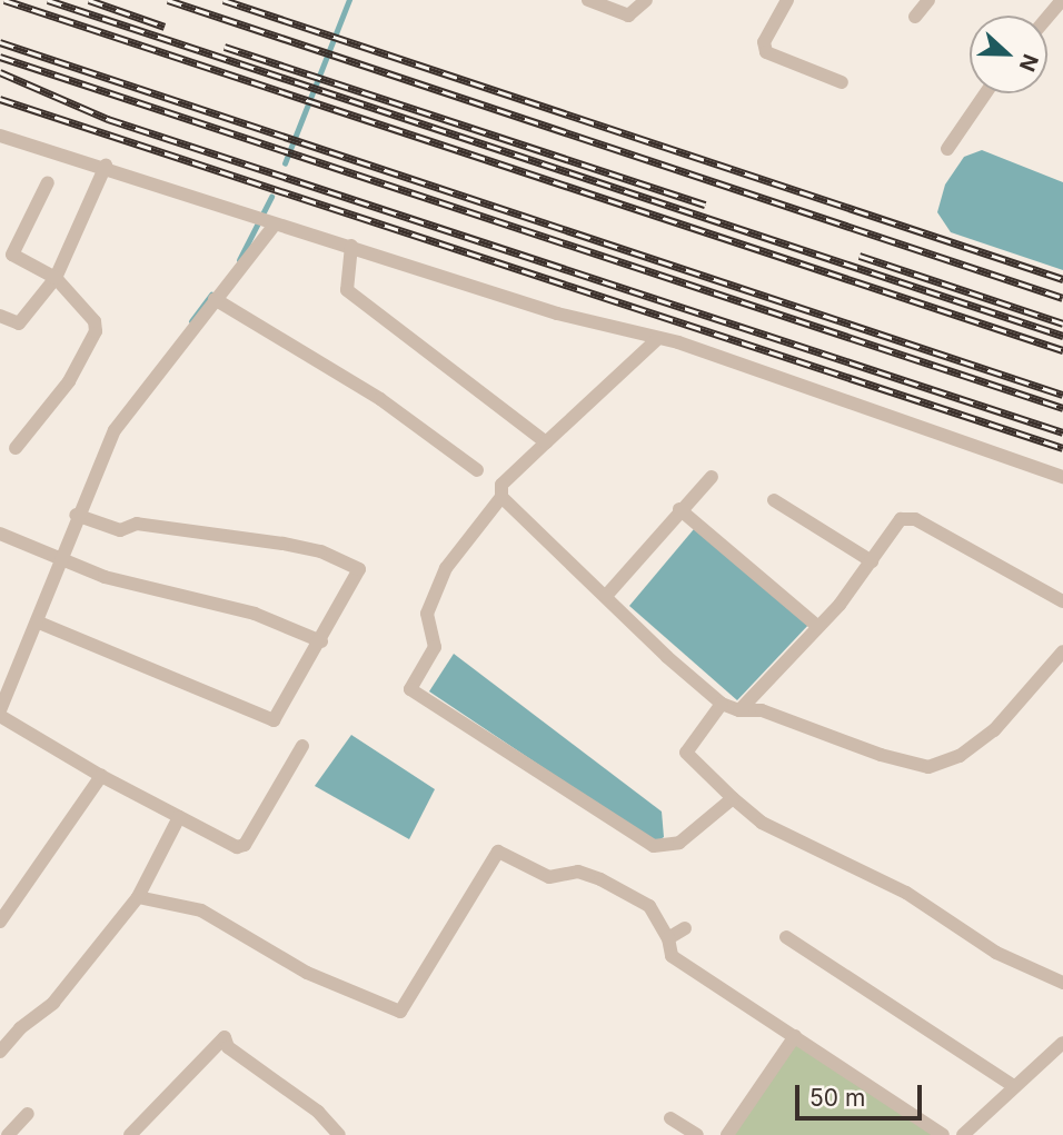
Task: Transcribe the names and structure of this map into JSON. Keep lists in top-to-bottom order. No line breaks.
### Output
{"scale_bar":"50 m","north":"right"}
